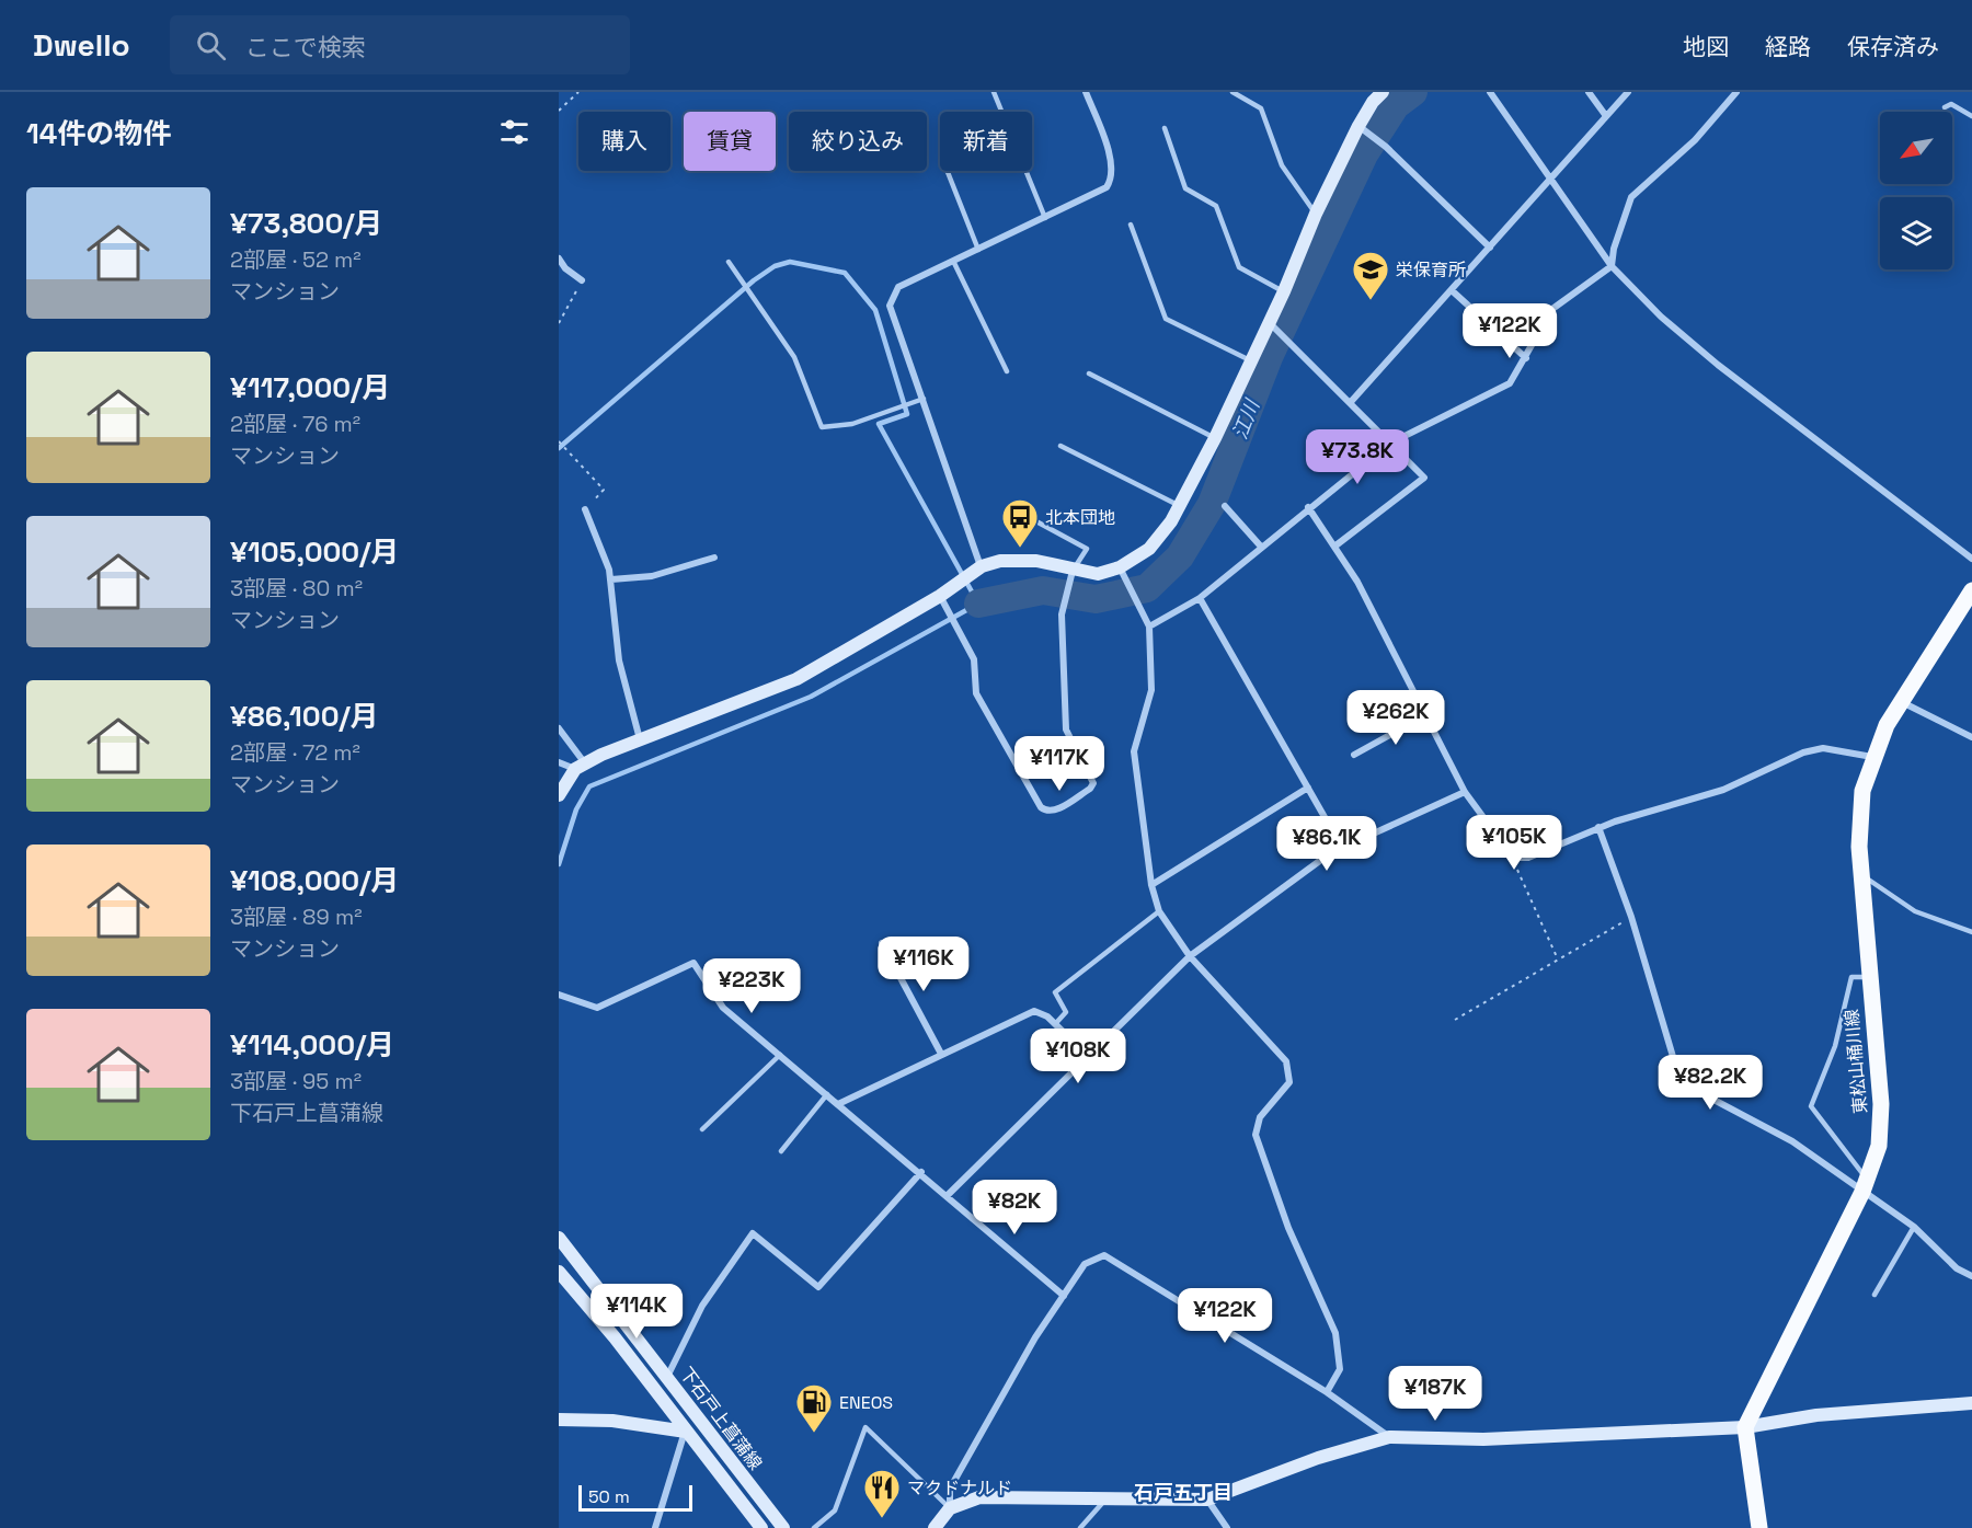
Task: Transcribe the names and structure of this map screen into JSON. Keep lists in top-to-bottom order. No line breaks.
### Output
{"streets":{"main road":["東松山桶川線"],"street":["下石戸上菖蒲線"]},"districts":["石戸五丁目"],"water":["江川"],"places":{"school or university":["栄保育所"],"bus stop":["北本団地"],"fuel station":["ENEOS"],"restaurant":["マクドナルド"]},"scale_bar":"50 m","north":"bottom left","page":{"header":"Dwello","search":"ここで検索","nav":["地図","経路","保存済み"],"heading":"14件の物件","chip":["購入","賃貸","絞り込み","新着"],"list":[{"name":"¥73,800/月","note":"2部屋 · 52 m² · マンション"},{"name":"¥117,000/月","note":"2部屋 · 76 m² · マンション"},{"name":"¥105,000/月","note":"3部屋 · 80 m² · マンション"},{"name":"¥86,100/月","note":"2部屋 · 72 m² · マンション"},{"name":"¥108,000/月","note":"3部屋 · 89 m² · マンション"},{"name":"¥114,000/月","note":"3部屋 · 95 m² · 下石戸上菖蒲線"}],"price":["¥122K","¥73.8K","¥262K","¥117K","¥105K","¥86.1K","¥116K","¥223K","¥108K","¥82.2K","¥82K","¥114K","¥122K","¥187K"],"scale":"50 m"}}
